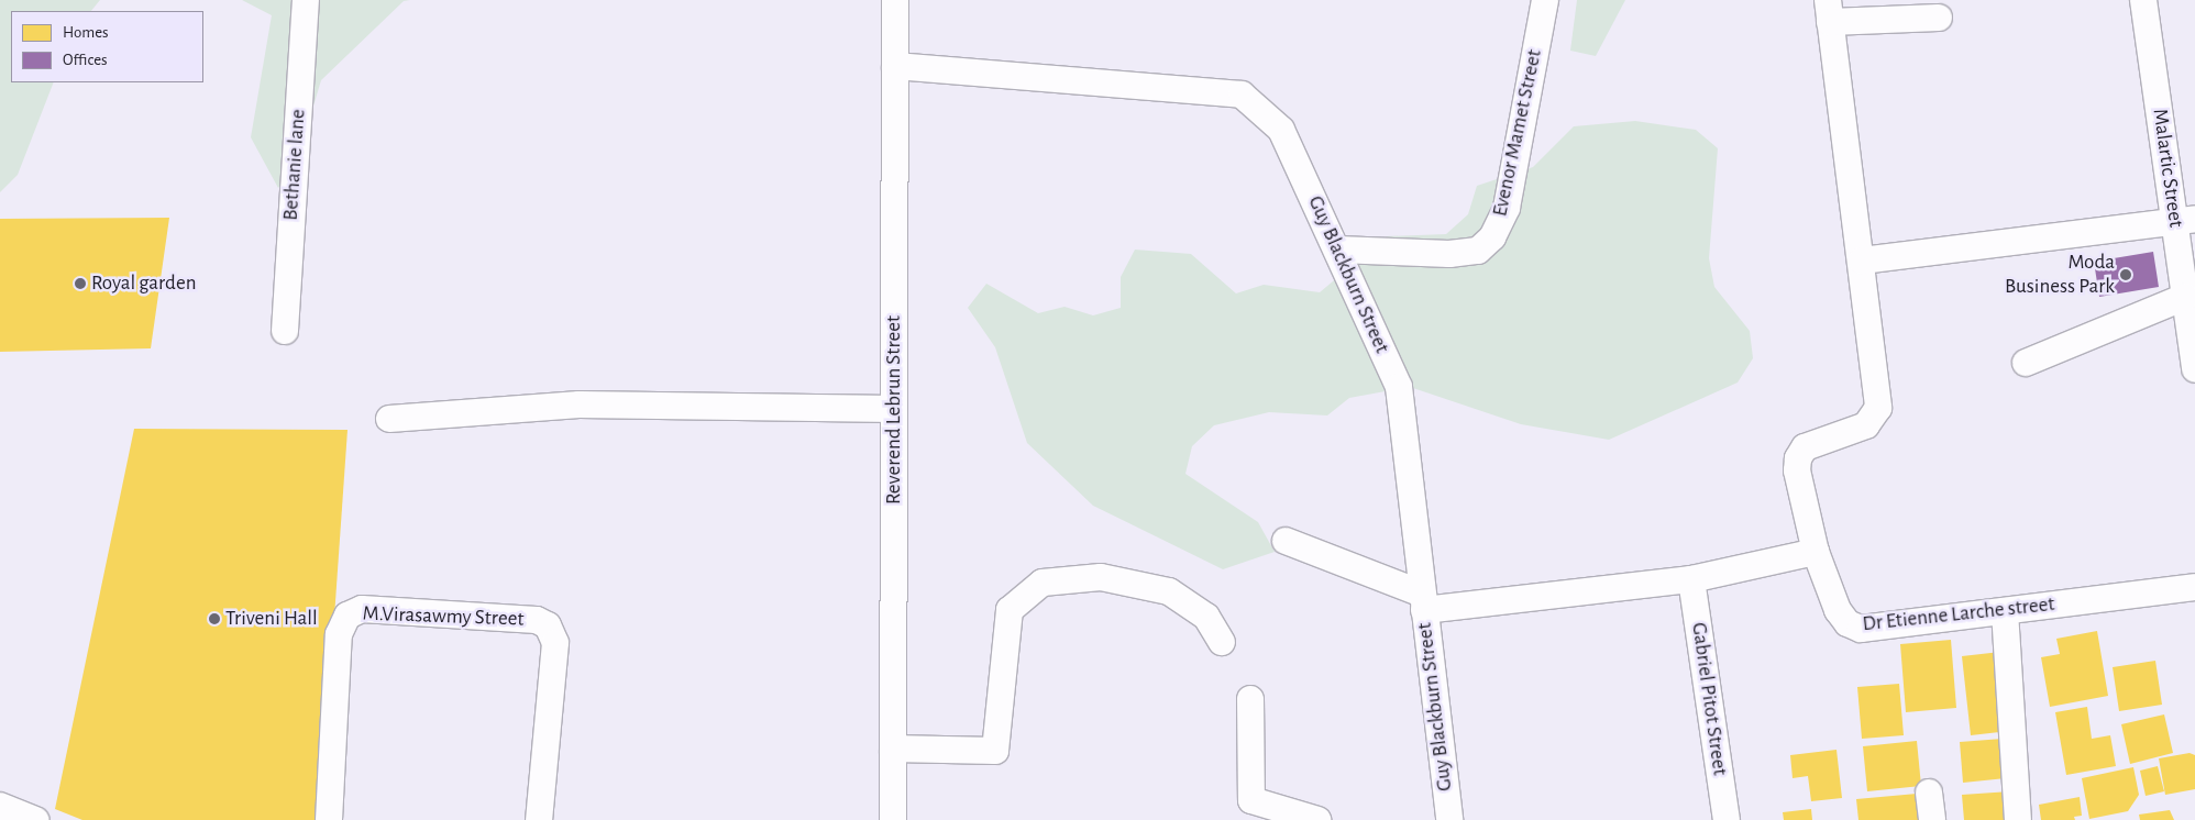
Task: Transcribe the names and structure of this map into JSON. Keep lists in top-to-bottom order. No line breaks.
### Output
{"streets":{"street":["Evenor Mamet Street","Bethanie lane","Malartic Street","Guy Blackburn Street","Reverend Lebrun Street","Dr Etienne Larche street","M.Virasawmy Street","Gabriel Pitot Street"]},"crossings":[["Evenor Mamet Street","Guy Blackburn Street"],["Guy Blackburn Street","Reverend Lebrun Street"]],"places":["Moda Business Park","Royal garden","Triveni Hall"],"legend":["Homes","Offices"]}
